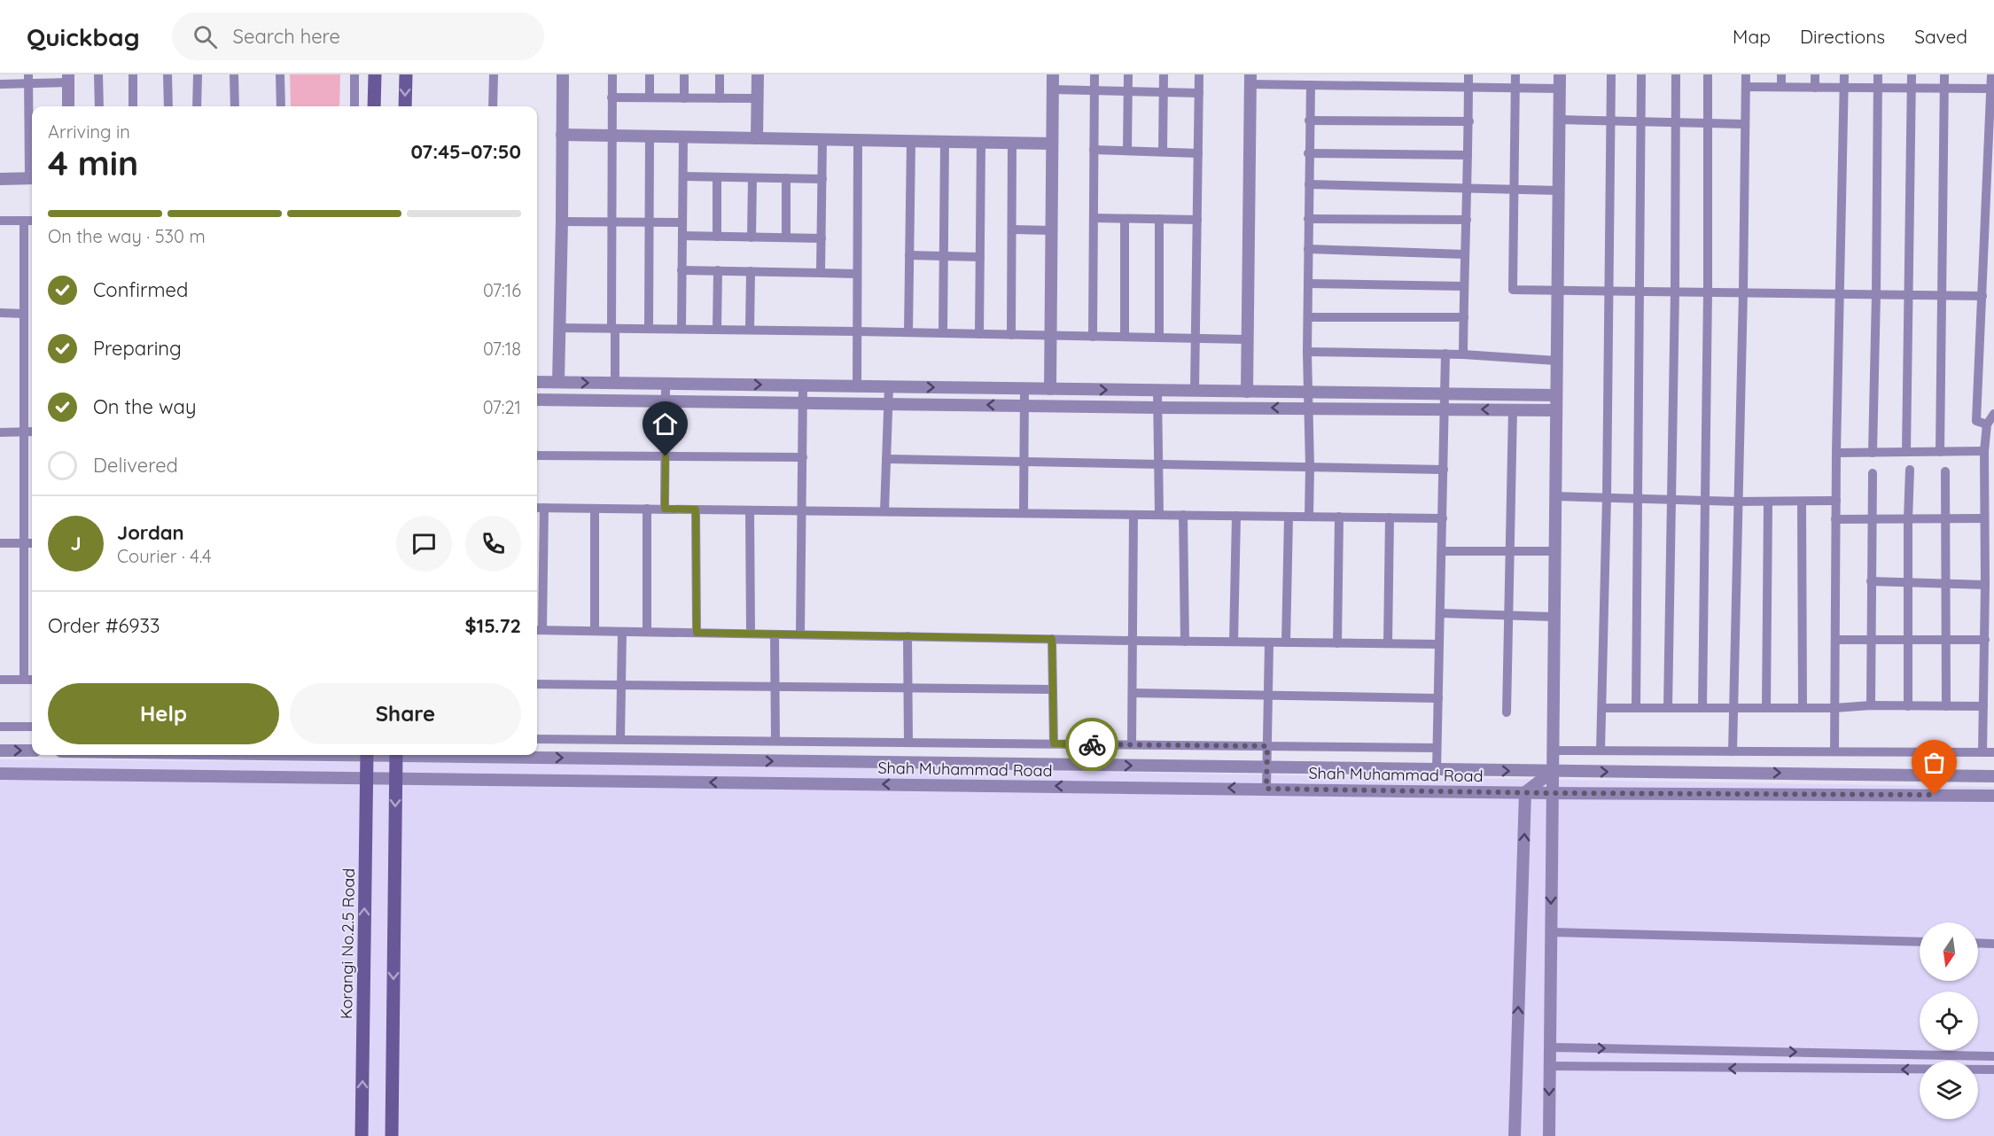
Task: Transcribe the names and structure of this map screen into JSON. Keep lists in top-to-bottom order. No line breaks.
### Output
{"streets":{"main road":["Korangi No.2.5 Road"],"street":["Shah Muhammad Road"]},"crossings":[["Shah Muhammad Road","Korangi No.2.5 Road"]],"north":"bottom","page":{"header":"Quickbag","search":"Search here","nav":["Map","Directions","Saved"],"heading":["4 min","Arriving in","07:45–07:50"],"panel":["Jordan","Courier · 4.4","Order #6933","$15.72"],"bar":"On the way · 530 m","list":[["Confirmed","07:16"],["Preparing","07:18"],["On the way","07:21"],"Delivered"],"round":"J","buttons":["Help","Share"]}}
